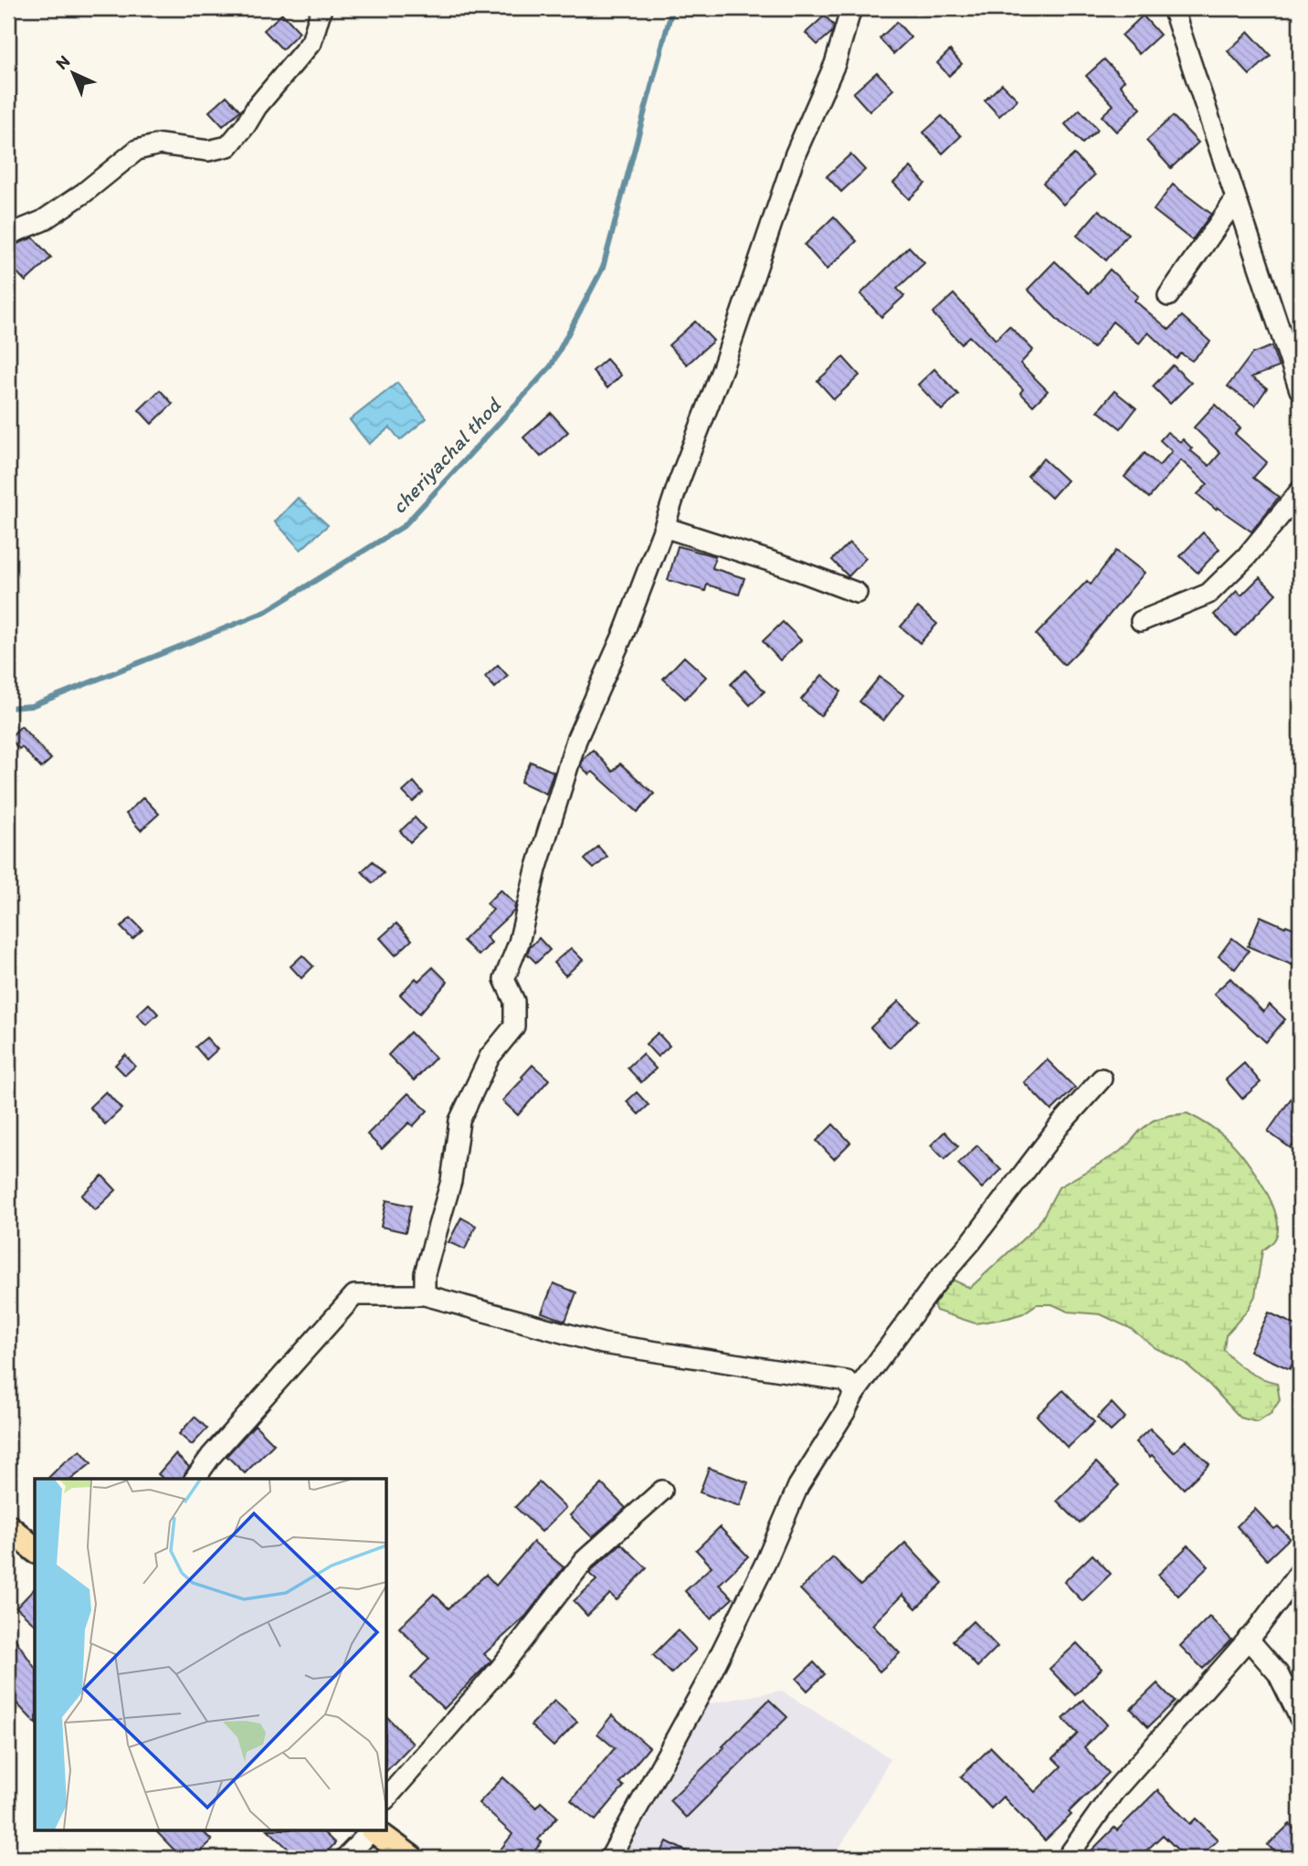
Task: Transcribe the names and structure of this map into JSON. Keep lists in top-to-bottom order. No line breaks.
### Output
{"water":["cheriyachal thod"],"north":"top left"}
